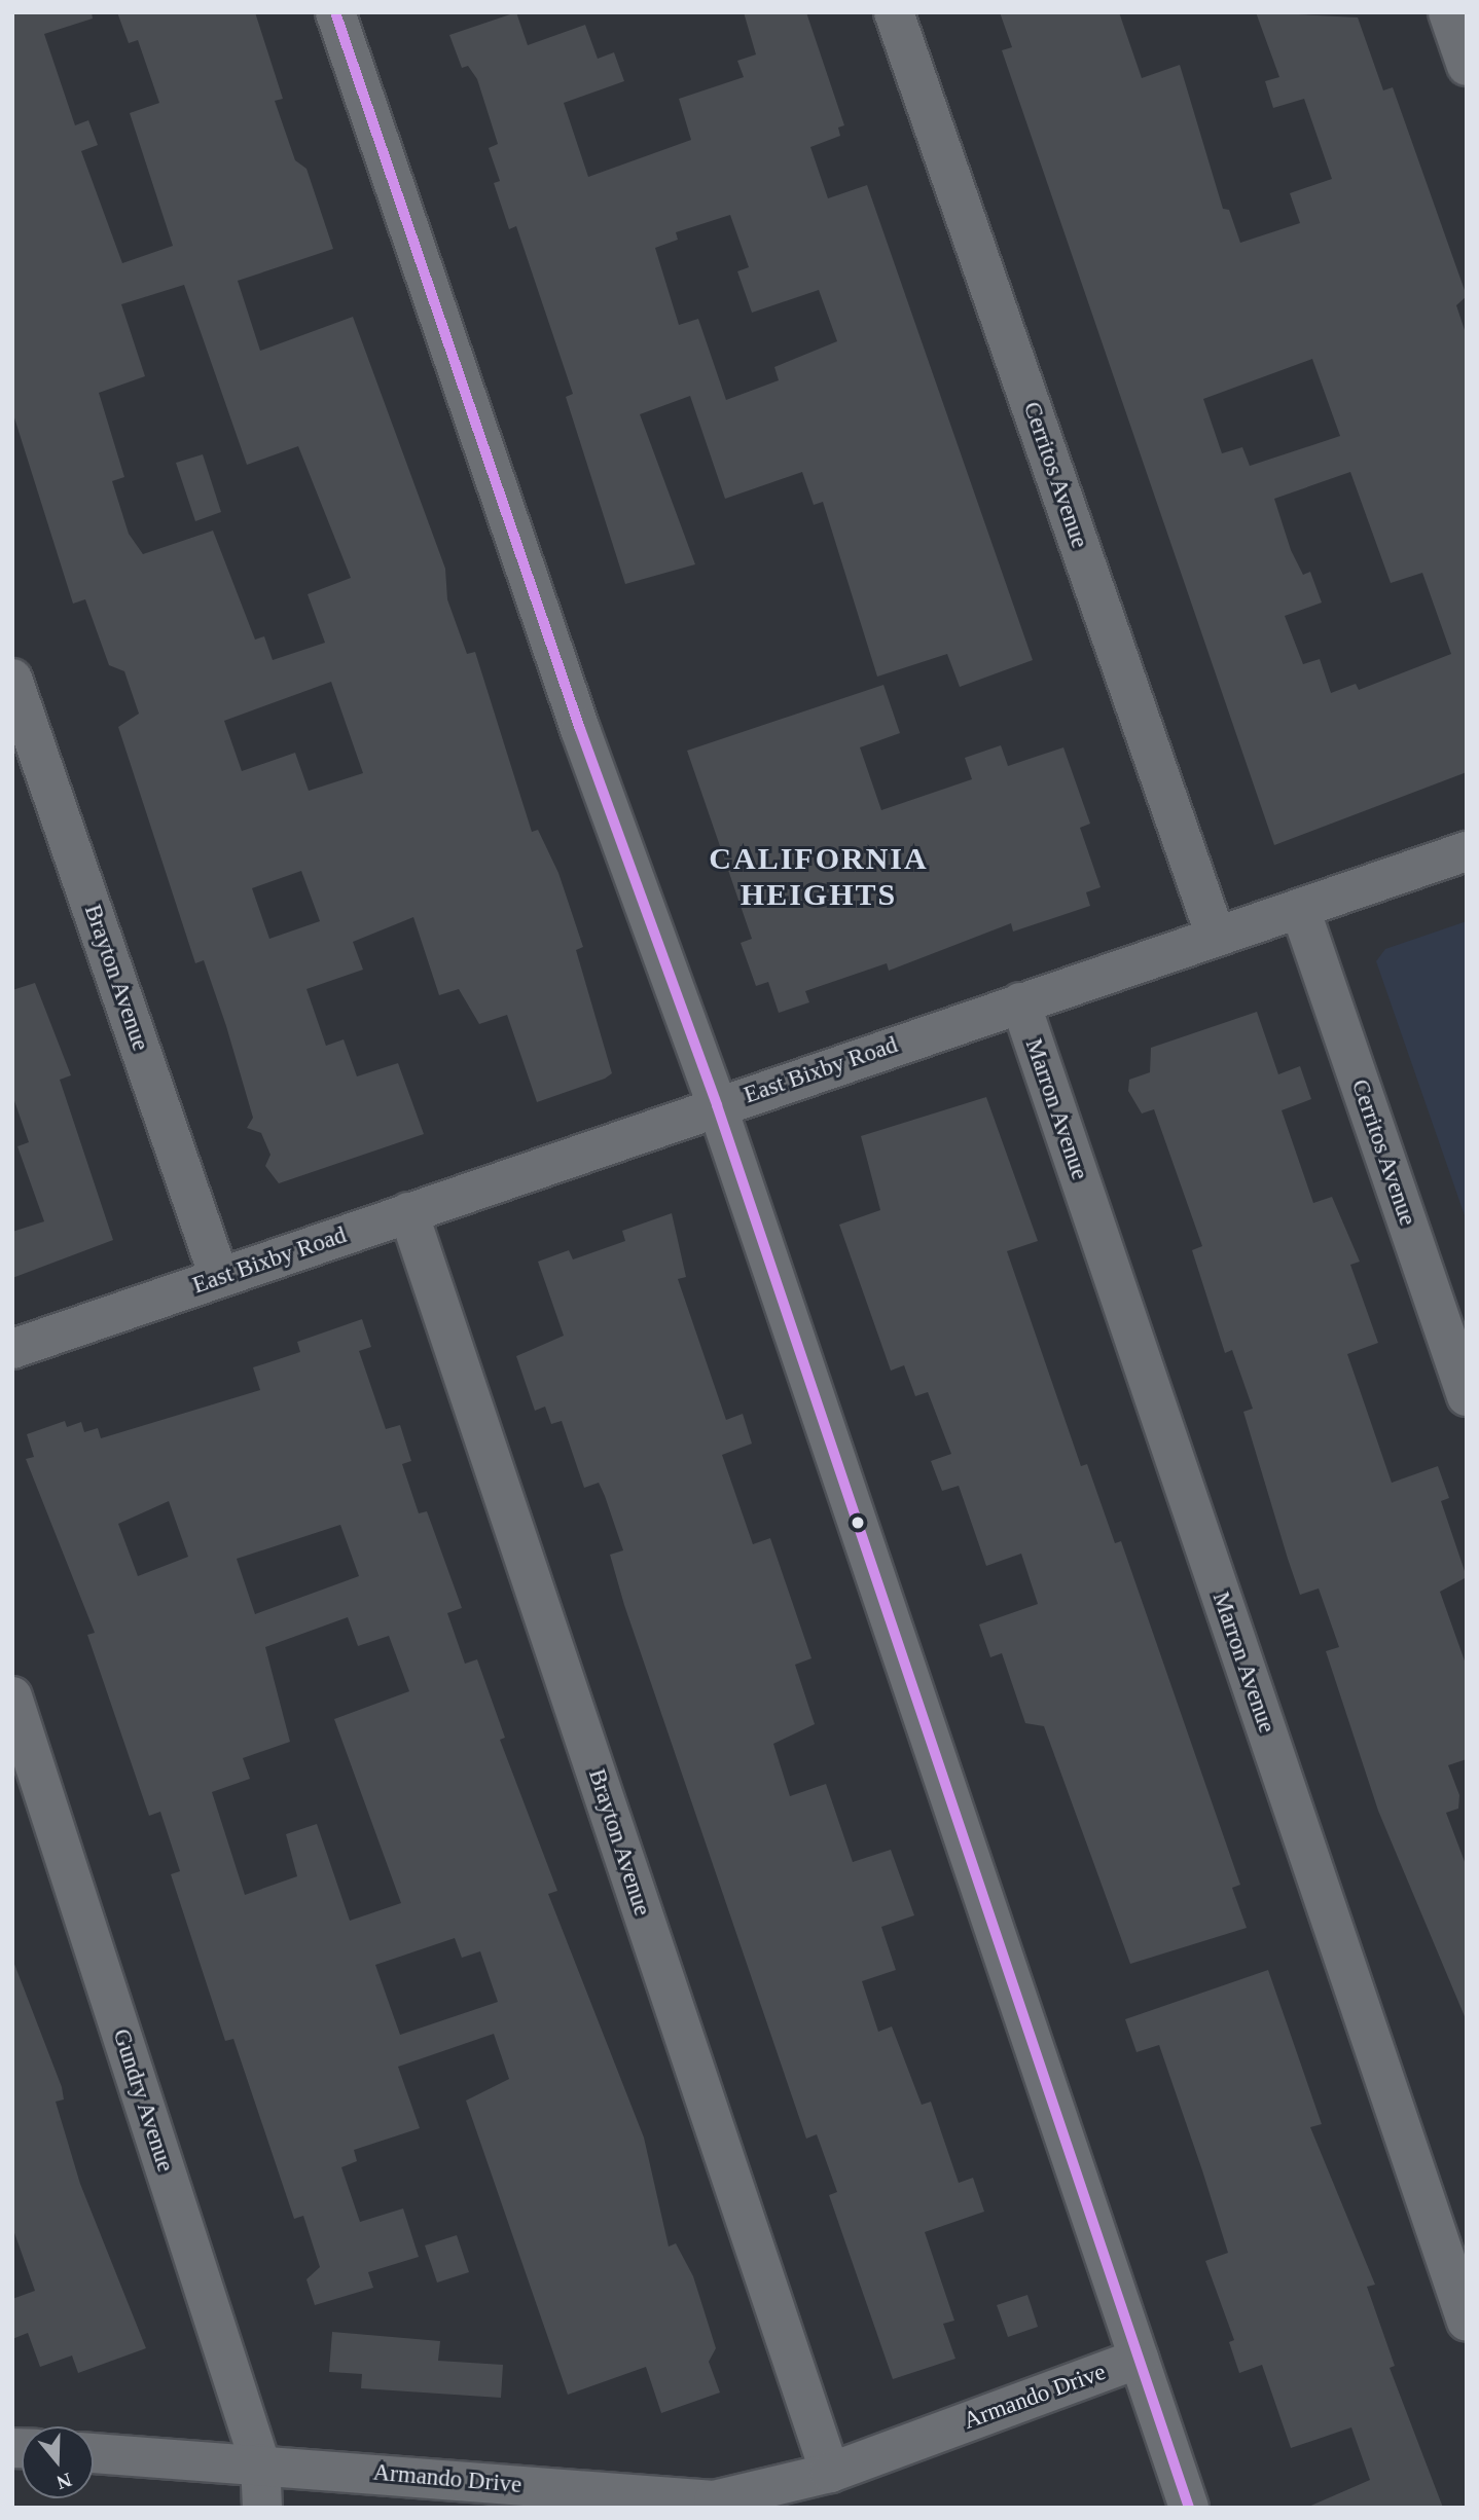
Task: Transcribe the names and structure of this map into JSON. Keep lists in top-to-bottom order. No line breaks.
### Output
{"streets":{"street":["Cerritos Avenue","Brayton Avenue","East Bixby Road","Marron Avenue","Gundry Avenue","Armando Drive"]},"crossings":[["Cerritos Avenue","East Bixby Road"],["Brayton Avenue","East Bixby Road"],["Brayton Avenue","Armando Drive"],["East Bixby Road","Marron Avenue"],["Gundry Avenue","Armando Drive"]],"districts":["CALIFORNIA HEIGHTS"],"north":"bottom"}
